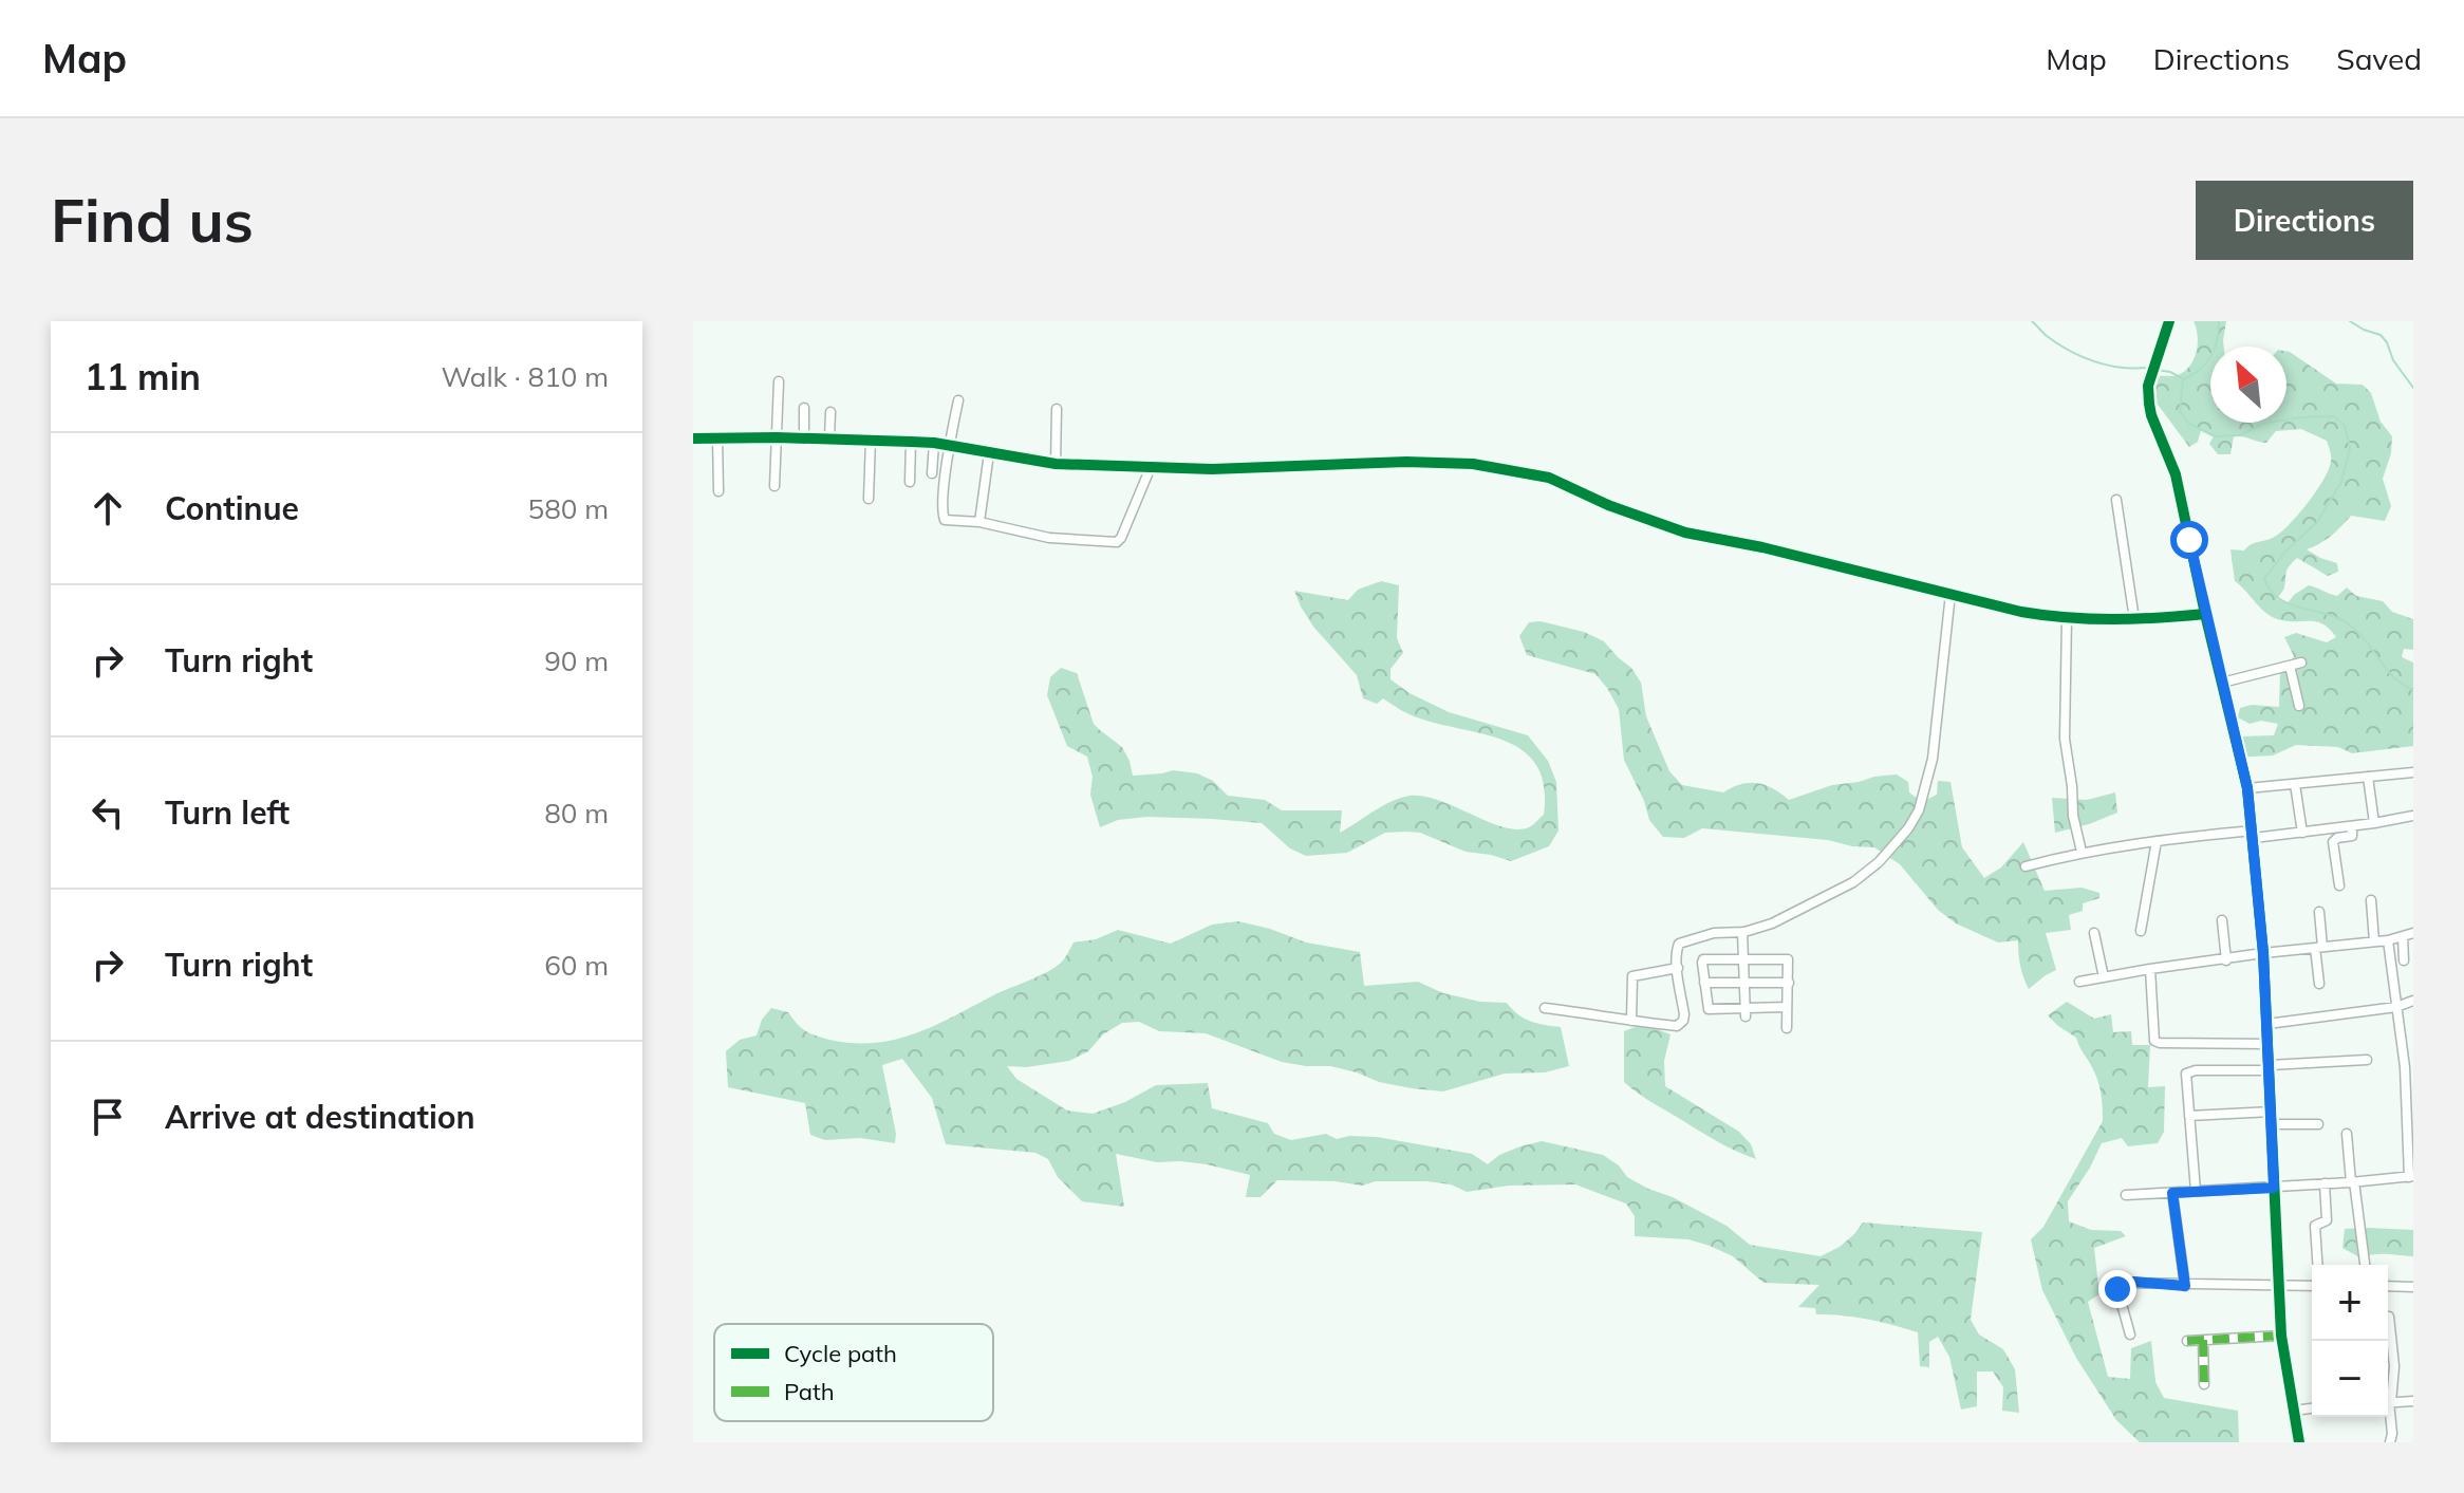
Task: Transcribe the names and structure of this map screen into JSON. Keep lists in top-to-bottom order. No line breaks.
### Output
{"legend":["Cycle path","Path"],"north":"top left","page":{"header":"Map","nav":["Map","Directions","Saved"],"buttons":"Directions","title":"Find us","heading":["11 min","Walk · 810 m"],"list":[["Continue","580 m"],["Turn right","90 m"],["Turn left","80 m"],["Turn right","60 m"],"Arrive at destination"],"map_buttons":["+","−"]}}
